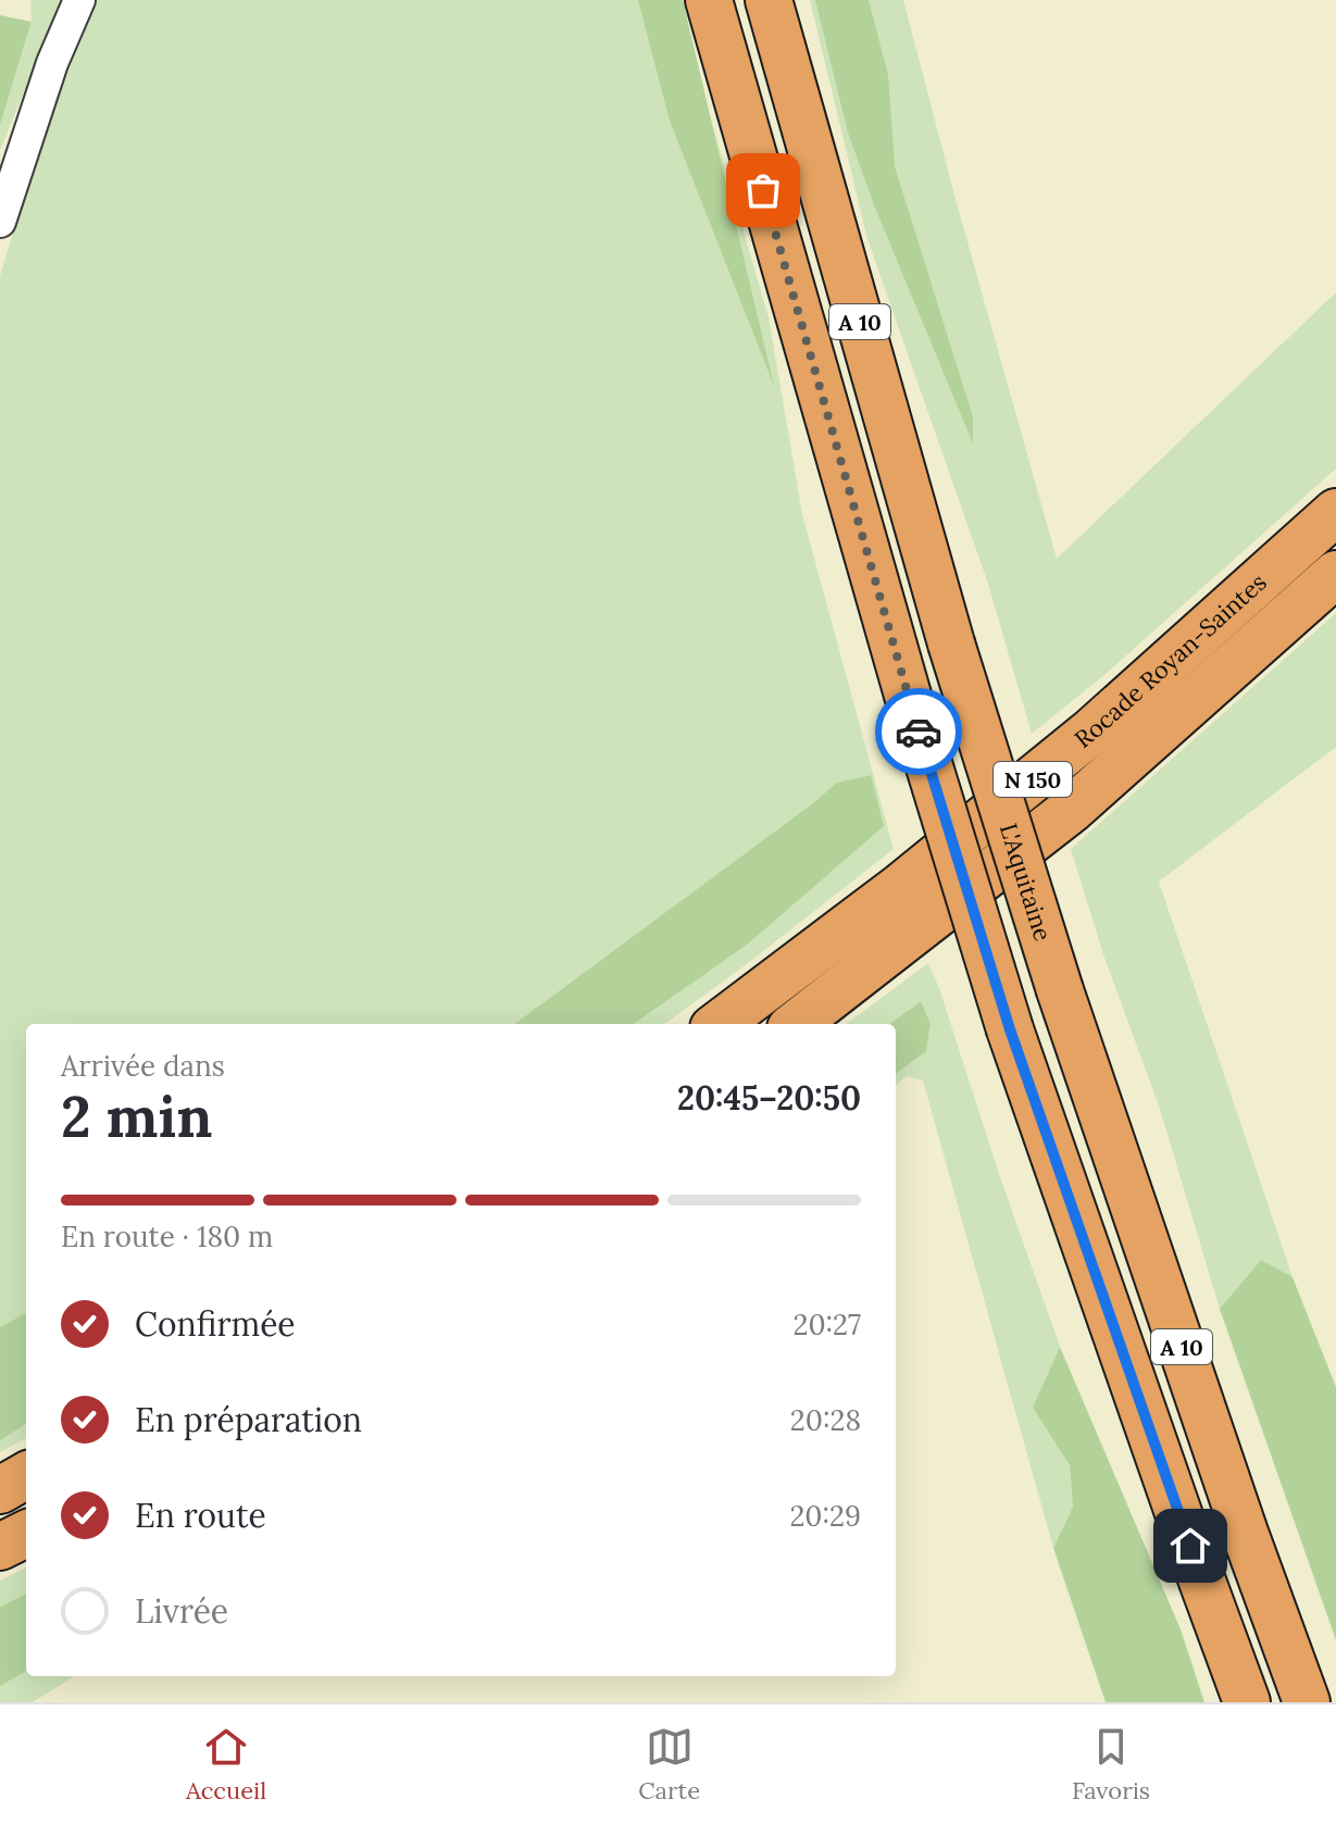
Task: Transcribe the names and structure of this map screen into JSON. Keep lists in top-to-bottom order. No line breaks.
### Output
{"streets":{"highway":["A 10","Rocade Royan-Saintes","N 150","L'Aquitaine"]},"page":{"heading":["2 min","Arrivée dans","20:45–20:50"],"bar":"En route · 180 m","list":[["Confirmée","20:27"],["En préparation","20:28"],["En route","20:29"],"Livrée"],"tabs":["Accueil","Carte","Favoris"]}}
